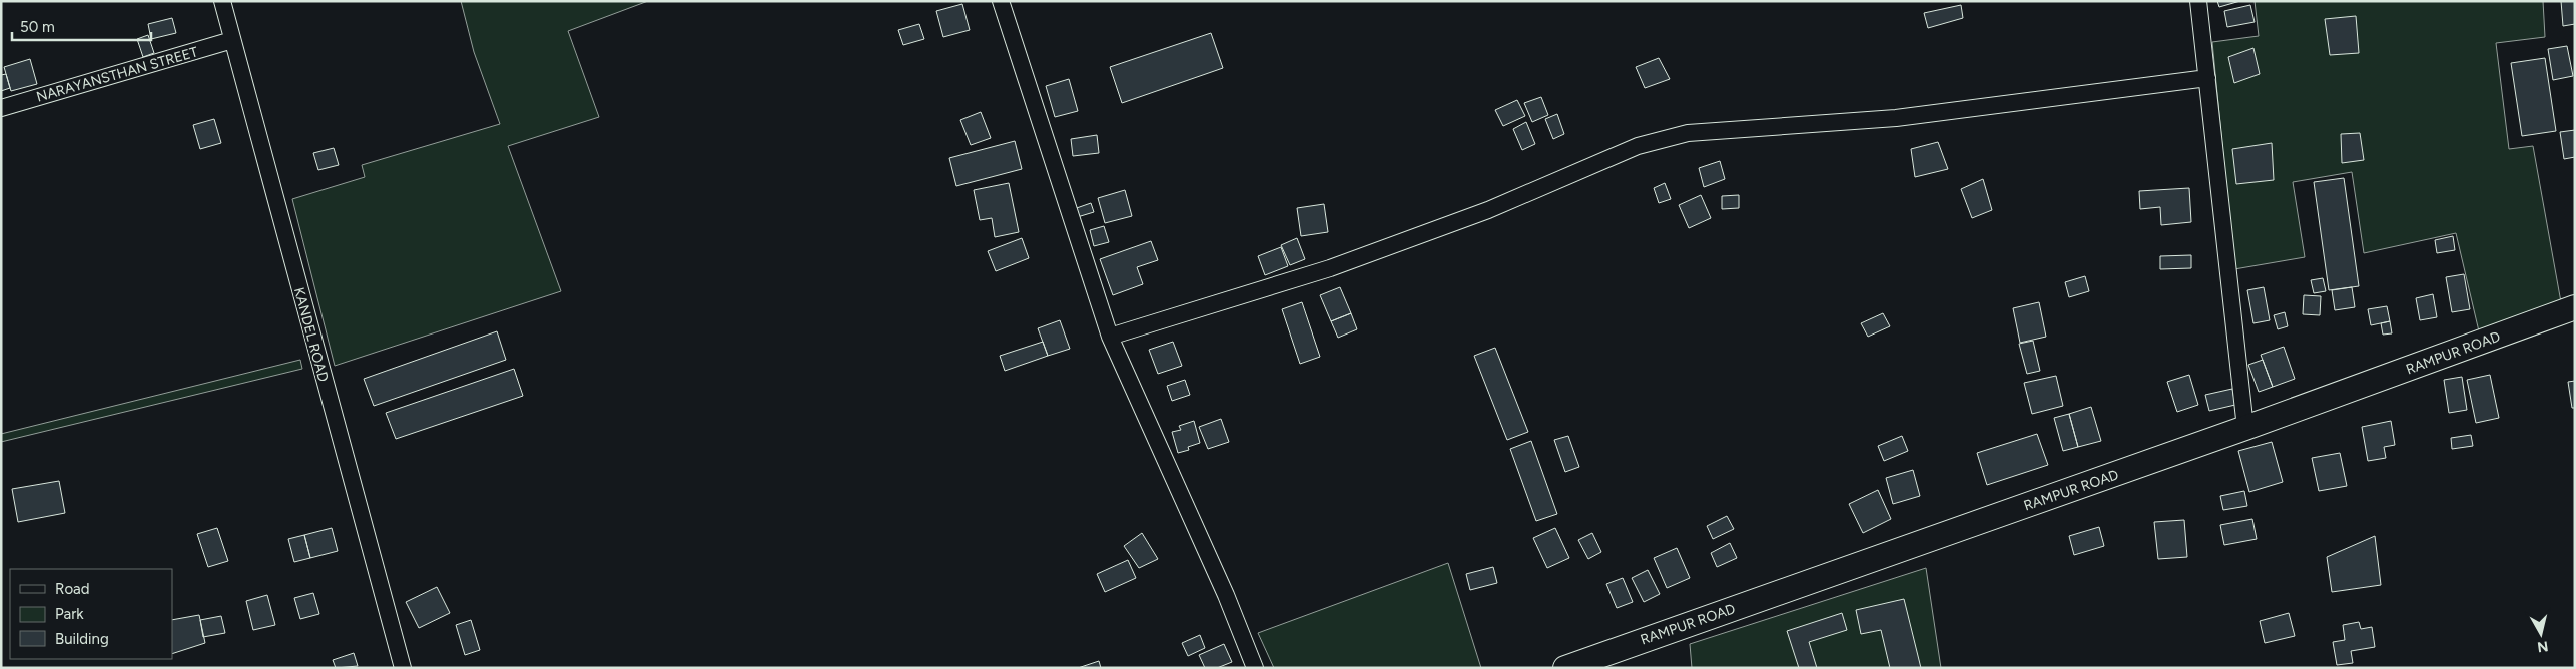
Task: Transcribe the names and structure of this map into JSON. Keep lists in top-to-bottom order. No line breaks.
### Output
{"streets":{"main road":["RAMPUR ROAD"],"street":["NARAYANSTHAN STREET","KANDEL ROAD"]},"crossings":[["NARAYANSTHAN STREET","KANDEL ROAD"]],"legend":["Road","Park","Building"],"scale_bar":"50 m","north":"bottom"}
